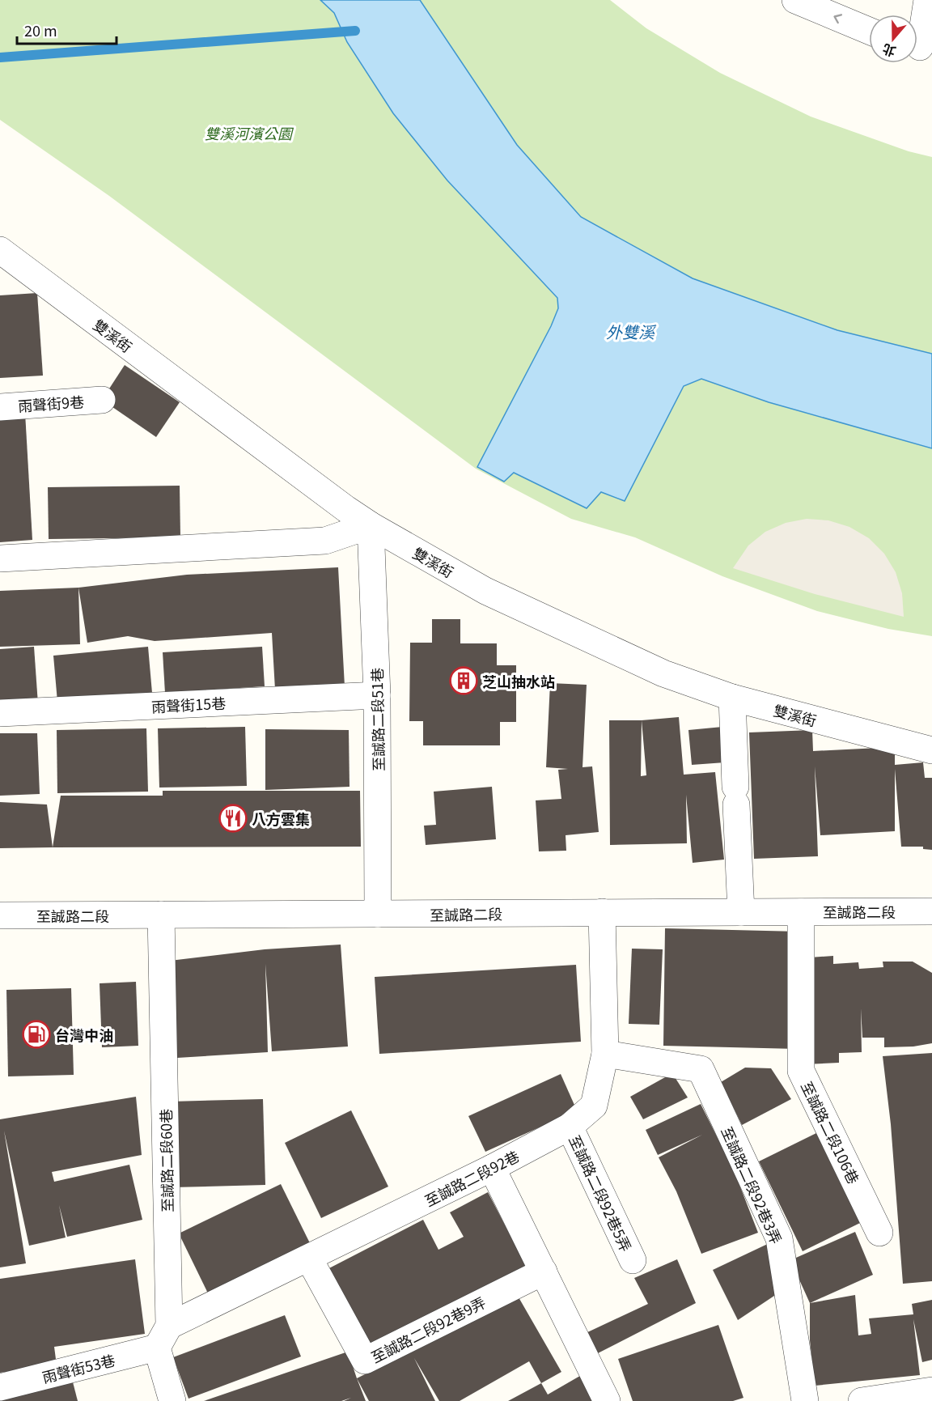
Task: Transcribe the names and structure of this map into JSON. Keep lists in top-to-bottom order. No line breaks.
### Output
{"streets":{"street":["雙溪街","雨聲街9巷","雨聲街15巷","至誠路二段51巷","至誠路二段","至誠路二段106巷","至誠路二段60巷","至誠路二段92巷","至誠路二段92巷3弄","至誠路二段92巷5弄","至誠路二段92巷9弄","雨聲街53巷"]},"crossings":[["雙溪街","至誠路二段51巷"],["雨聲街15巷","至誠路二段51巷"],["至誠路二段51巷","至誠路二段"],["至誠路二段","至誠路二段106巷"],["至誠路二段","至誠路二段60巷"],["至誠路二段","至誠路二段92巷"],["至誠路二段60巷","至誠路二段92巷"],["至誠路二段60巷","雨聲街53巷"],["至誠路二段92巷","至誠路二段92巷3弄"],["至誠路二段92巷","至誠路二段92巷5弄"],["至誠路二段92巷","至誠路二段92巷9弄"],["至誠路二段92巷","雨聲街53巷"]],"water":["外雙溪"],"parks":["雙溪河濱公園"],"places":{"building":["芝山抽水站"],"restaurant":["八方雲集"],"fuel station":["台灣中油"]},"scale_bar":"20 m","north":"bottom"}
